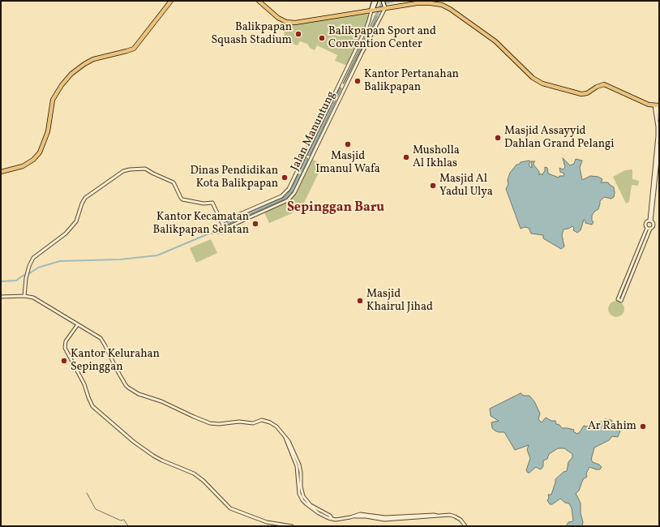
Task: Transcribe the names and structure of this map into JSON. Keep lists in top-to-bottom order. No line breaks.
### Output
{"streets":{"street":["Jalan Manuntung"]},"districts":["Sepinggan Baru"],"places":["Balikpapan Squash Stadium","Balikpapan Sport and Convention Center","Kantor Pertanahan Balikpapan","Masjid Assayyid Dahlan Grand Pelangi","Masjid Imanul Wafa","Musholla Al Ikhlas","Dinas Pendidikan Kota Balikpapan","Masjid Al Yadul Ulya","Kantor Kecamatan Balikpapan Selatan","Masjid Khairul Jihad","Kantor Kelurahan Sepinggan","Ar Rahim"]}
